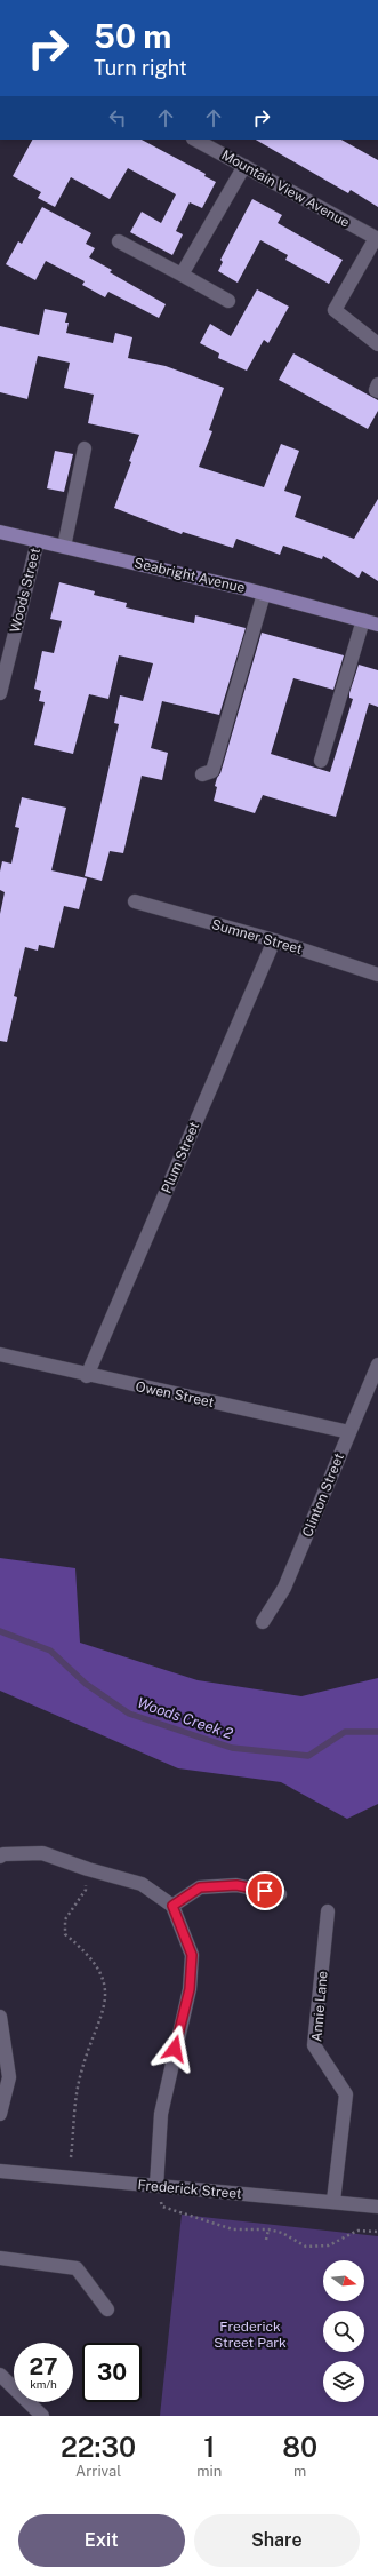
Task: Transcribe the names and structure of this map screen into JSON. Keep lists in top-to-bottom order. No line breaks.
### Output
{"streets":{"main road":["Seabright Avenue"],"street":["Mountain View Avenue","Woods Street","Sumner Street","Plum Street","Owen Street","Clinton Street","Annie Lane","Frederick Street"]},"crossings":[["Seabright Avenue","Woods Street"],["Sumner Street","Plum Street"],["Plum Street","Owen Street"],["Owen Street","Clinton Street"],["Annie Lane","Frederick Street"]],"water":["Woods Creek 2"],"parks":["Frederick Street Park"],"north":"right","page":{"turn":["50 m","Turn right"],"speed":"27 km/h","limit":"30","eta":["22:30","Arrival","1","min","80","m"],"buttons":["Exit","Share"]}}
